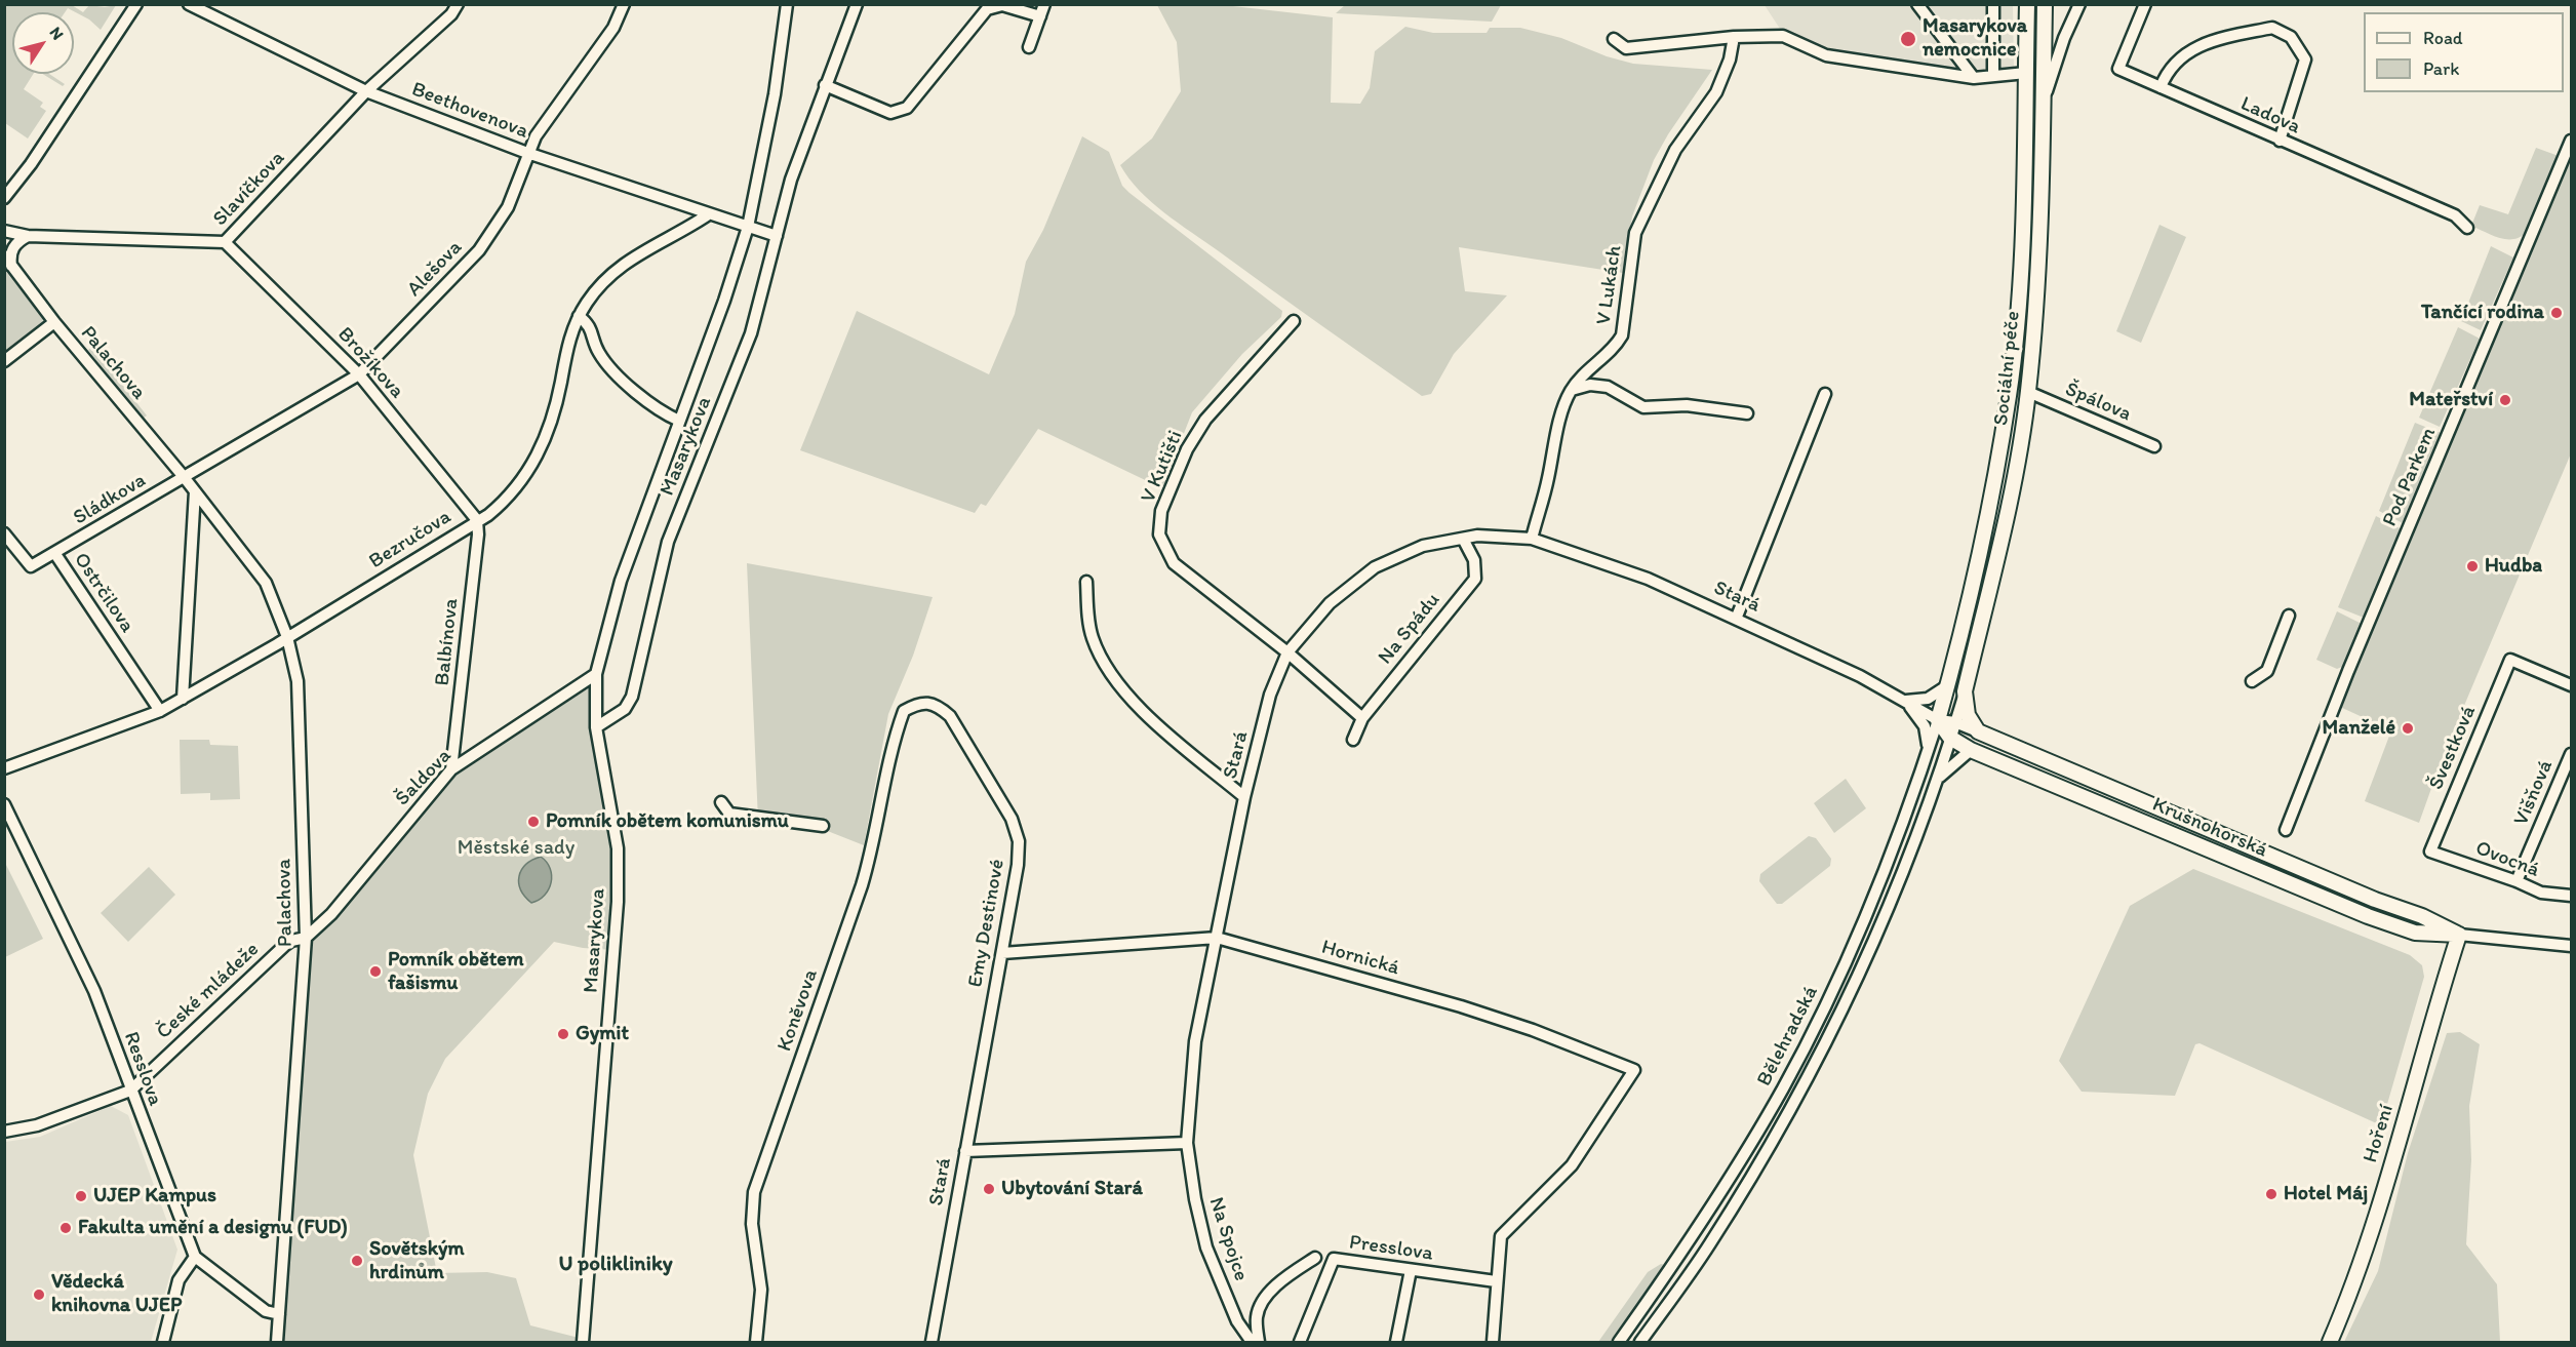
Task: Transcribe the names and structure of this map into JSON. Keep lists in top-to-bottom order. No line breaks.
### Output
{"streets":{"main road":["Sociální péče","Krušnohorská","Hoření"],"street":["Beethovenova","Ladova","Slavíčkova","Alešova","V Lukách","Palachova","Brožíkova","Špálova","Masarykova","V Kutišti","Pod Parkem","Sládkova","Bezručova","Ostrčilova","Stará","Na Spádu","Balbínova","Švestková","Šaldova","Višňová","Ovocná","Emy Destinové","Hornická","České mládeže","Koněvova","Bělehradská","Resslova","Na Spojce","Presslova"]},"crossings":[["Beethovenova","Slavíčkova"],["Beethovenova","Alešova"],["Beethovenova","Masarykova"],["Beethovenova","Bezručova"],["Slavíčkova","Brožíkova"],["Alešova","Palachova"],["Alešova","Brožíkova"],["Alešova","Sládkova"],["V Lukách","Stará"],["Palachova","Sládkova"],["Palachova","Bezručova"],["Palachova","Šaldova"],["Palachova","České mládeže"],["Brožíkova","Bezručova"],["Brožíkova","Balbínova"],["Sociální péče","Špálova"],["Sociální péče","Stará"],["Sociální péče","Krušnohorská"],["Sociální péče","Bělehradská"],["Masarykova","Šaldova"],["V Kutišti","Stará"],["V Kutišti","Na Spádu"],["Sládkova","Ostrčilova"],["Bezručova","Ostrčilova"],["Bezručova","Balbínova"],["Stará","Na Spádu"],["Stará","Emy Destinové"],["Stará","Hornická"],["Stará","Bělehradská"],["Stará","Na Spojce"],["Balbínova","Šaldova"],["Švestková","Ovocná"],["Šaldova","České mládeže"],["Višňová","Ovocná"],["Krušnohorská","Bělehradská"],["Krušnohorská","Hoření"],["Emy Destinové","Hornická"],["Emy Destinové","Koněvova"],["Hornická","Presslova"],["České mládeže","Resslova"]],"districts":["U polikliniky"],"parks":["Městské sady"],"places":["Masarykova nemocnice","Tančící rodina","Mateřství","Hudba","Manželé","Pomník obětem komunismu","Pomník obětem fašismu","Gymit","Ubytování Stará","Hotel Máj","UJEP Kampus","Fakulta umění a designu (FUD)","Sovětským hrdinům","Vědecká knihovna UJEP"],"legend":["Road","Park"],"north":"top right"}
